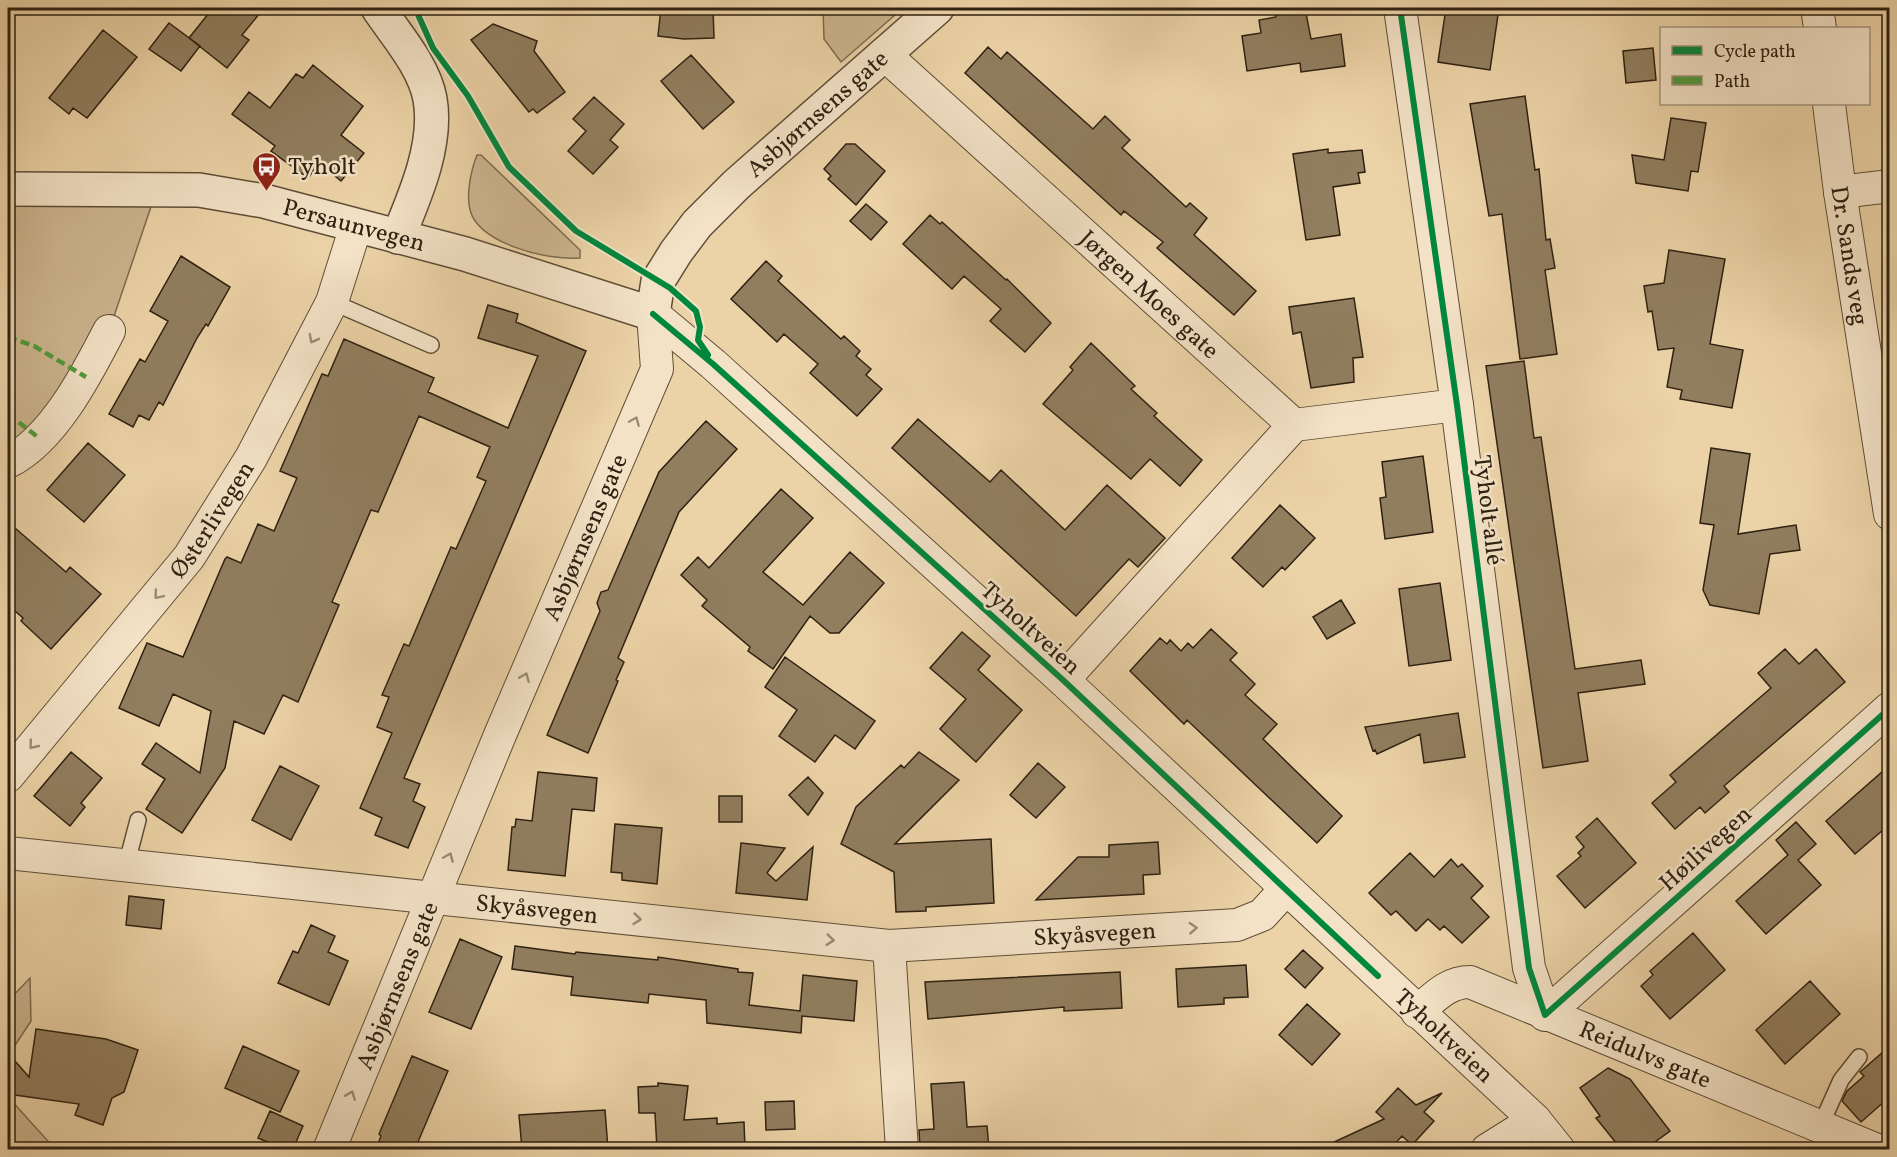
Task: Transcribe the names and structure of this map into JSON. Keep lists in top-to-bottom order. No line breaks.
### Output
{"streets":{"street":["Asbjørnsens gate","Persaunvegen","Dr. Sands veg","Jørgen Moes gate","Tyholt allé","Østerlivegen","Tyholtveien","Høilivegen","Skyåsvegen","Reidulvs gate"]},"crossings":[["Asbjørnsens gate","Persaunvegen"],["Asbjørnsens gate","Jørgen Moes gate"],["Asbjørnsens gate","Tyholtveien"],["Asbjørnsens gate","Skyåsvegen"],["Persaunvegen","Østerlivegen"],["Persaunvegen","Tyholtveien"],["Jørgen Moes gate","Tyholtveien"],["Tyholt allé","Høilivegen"],["Tyholt allé","Reidulvs gate"],["Tyholtveien","Skyåsvegen"],["Tyholtveien","Reidulvs gate"],["Høilivegen","Reidulvs gate"]],"one_way":["Asbjørnsens gate","Østerlivegen","Skyåsvegen"],"places":{"bus stop":["Tyholt"]},"legend":["Cycle path","Path"]}
